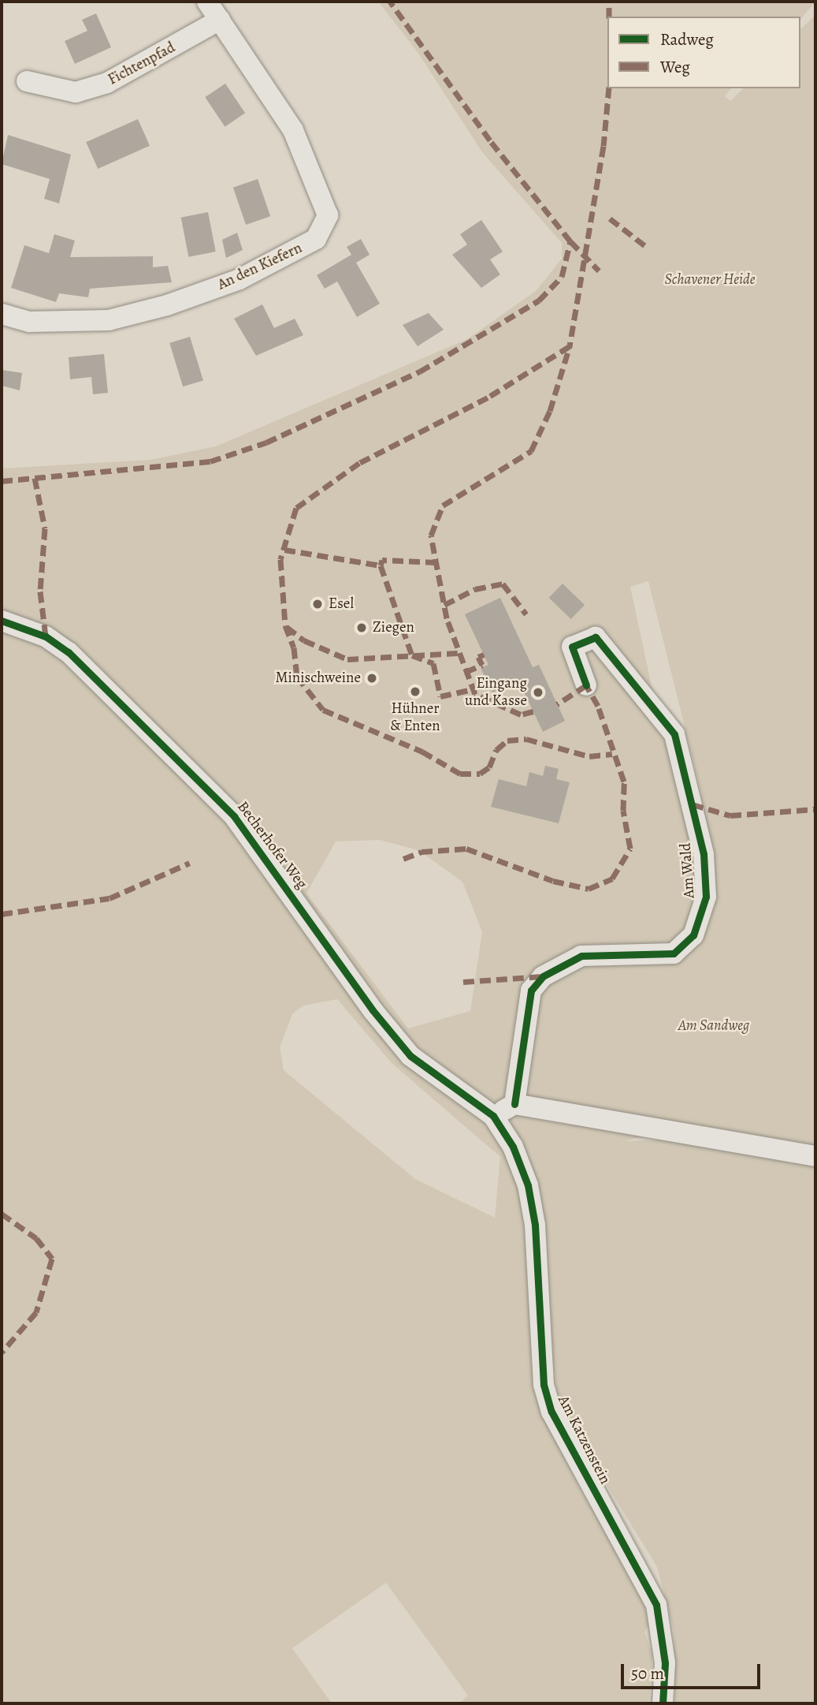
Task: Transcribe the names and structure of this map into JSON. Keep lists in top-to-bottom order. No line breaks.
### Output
{"streets":{"street":["Fichtenpfad","An den Kiefern","Becherhofer Weg","Am Wald","Am Katzenstein"]},"crossings":[["Fichtenpfad","An den Kiefern"],["Becherhofer Weg","Am Katzenstein"]],"parks":["Schavener Heide","Am Sandweg"],"places":["Esel","Ziegen","Minischweine","Hühner & Enten","Eingang und Kasse"],"legend":["Radweg","Weg"],"scale_bar":"50 m"}
